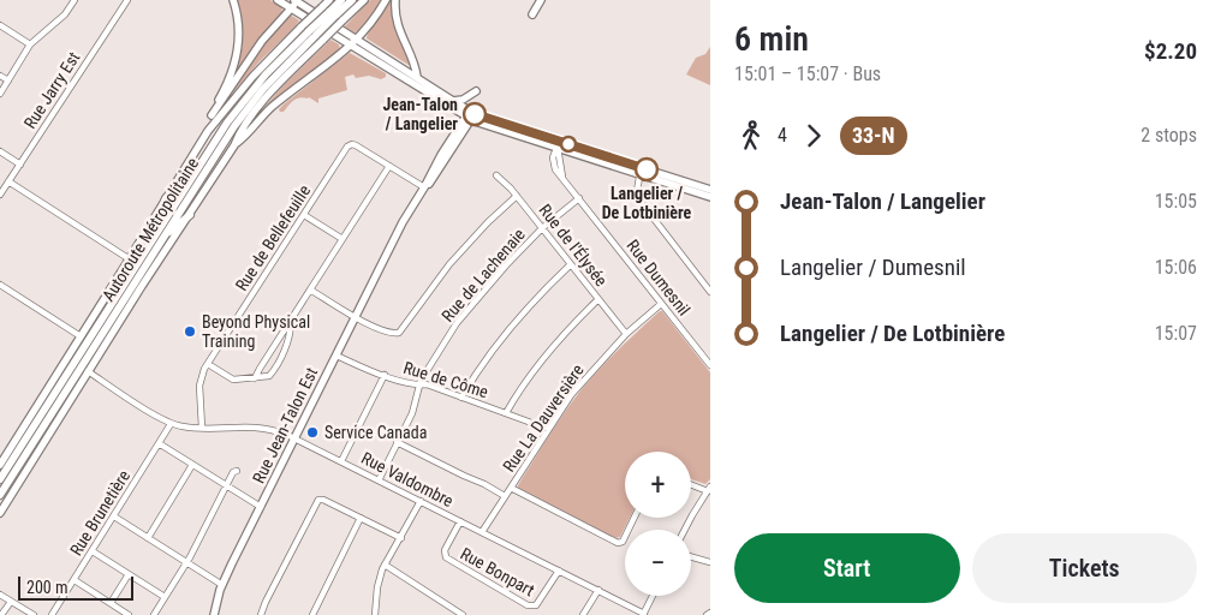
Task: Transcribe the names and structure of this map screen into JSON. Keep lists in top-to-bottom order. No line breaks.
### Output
{"streets":{"highway":["Autoroute Métropolitaine"],"main road":["Rue Jean-Talon Est"],"street":["Rue Jarry Est","Rue de Bellefeuille","Rue de l'Élysée","Rue de Lachenaie","Rue Dumesnil","Rue de Côme","Rue La Dauversière","Rue Valdombre","Rue Brunetière","Rue Bonpart"]},"crossings":[["Rue de Bellefeuille","Rue Jean-Talon Est"],["Rue de Bellefeuille","Rue Valdombre"],["Rue de l'Élysée","Rue de Lachenaie"],["Rue de l'Élysée","Rue La Dauversière"],["Rue de Lachenaie","Rue Dumesnil"],["Rue de Lachenaie","Rue de Côme"],["Rue de Lachenaie","Rue Valdombre"],["Rue Dumesnil","Rue La Dauversière"],["Rue de Côme","Rue La Dauversière"],["Rue de Côme","Rue Jean-Talon Est"],["Rue La Dauversière","Rue Valdombre"],["Rue Jean-Talon Est","Rue Valdombre"],["Rue Valdombre","Rue Brunetière"],["Rue Valdombre","Rue Bonpart"]],"places":["Jean-Talon / Langelier","Langelier / De Lotbinière","Beyond Physical Training","Service Canada"],"lines":["bus line 33-N"],"scale_bar":"200 m","page":{"heading":["6 min","15:01 – 15:07 · Bus","$2.20"],"legs":["4","33-N","2 stops"],"list":[{"name":"Jean-Talon / Langelier","value":"15:05"},{"name":"Langelier / Dumesnil","value":"15:06"},{"name":"Langelier / De Lotbinière","value":"15:07"}],"map_buttons":["+","−"],"buttons":["Start","Tickets"],"scale":"200 m"}}
